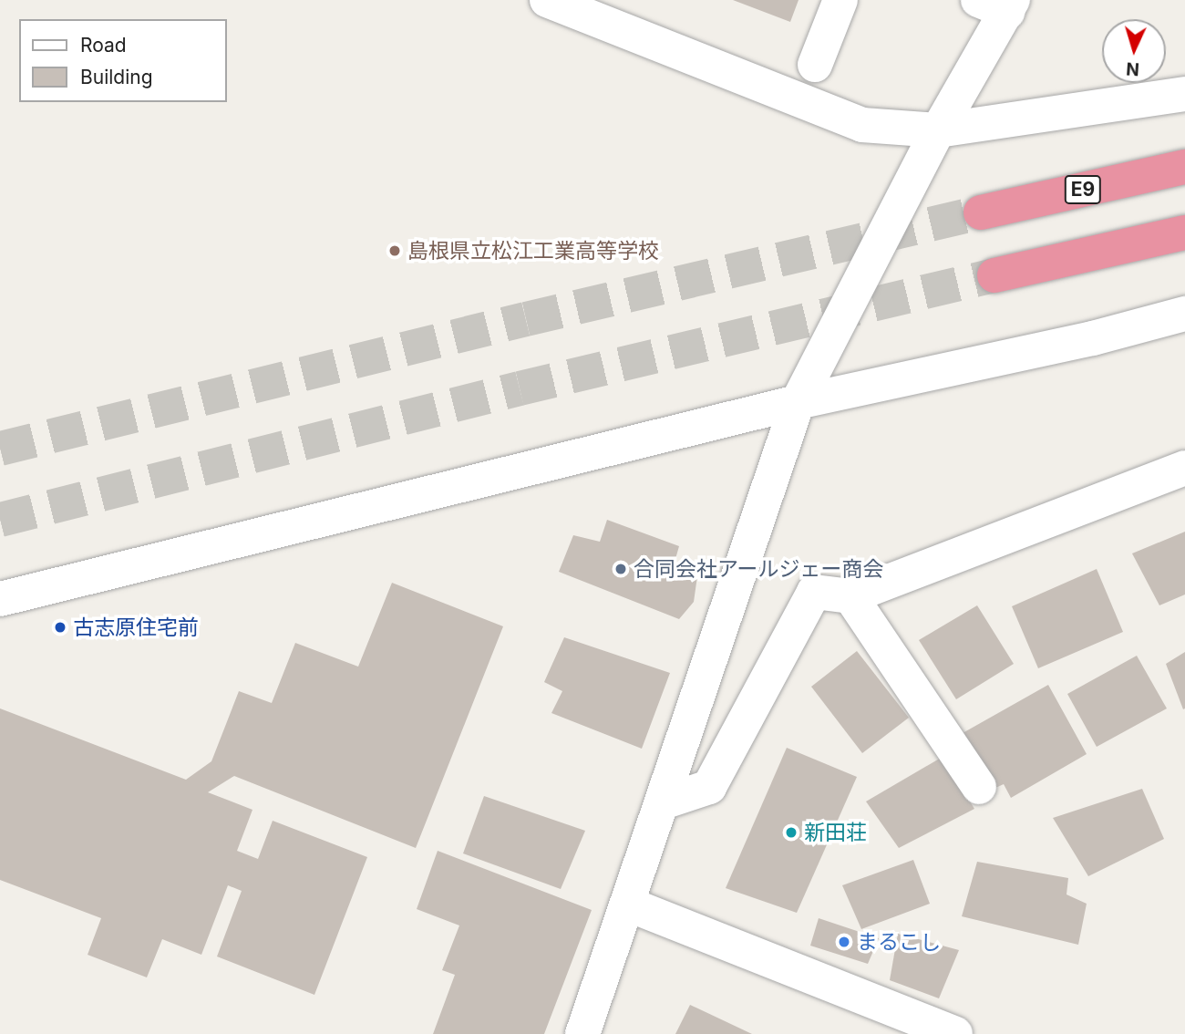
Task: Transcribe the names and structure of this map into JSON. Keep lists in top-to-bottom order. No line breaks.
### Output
{"streets":{"highway":["E9"]},"places":["島根県立松江工業高等学校","合同会社アールジェー商会","古志原住宅前","新田荘","まるこし"],"legend":["Road","Building"],"north":"bottom"}
